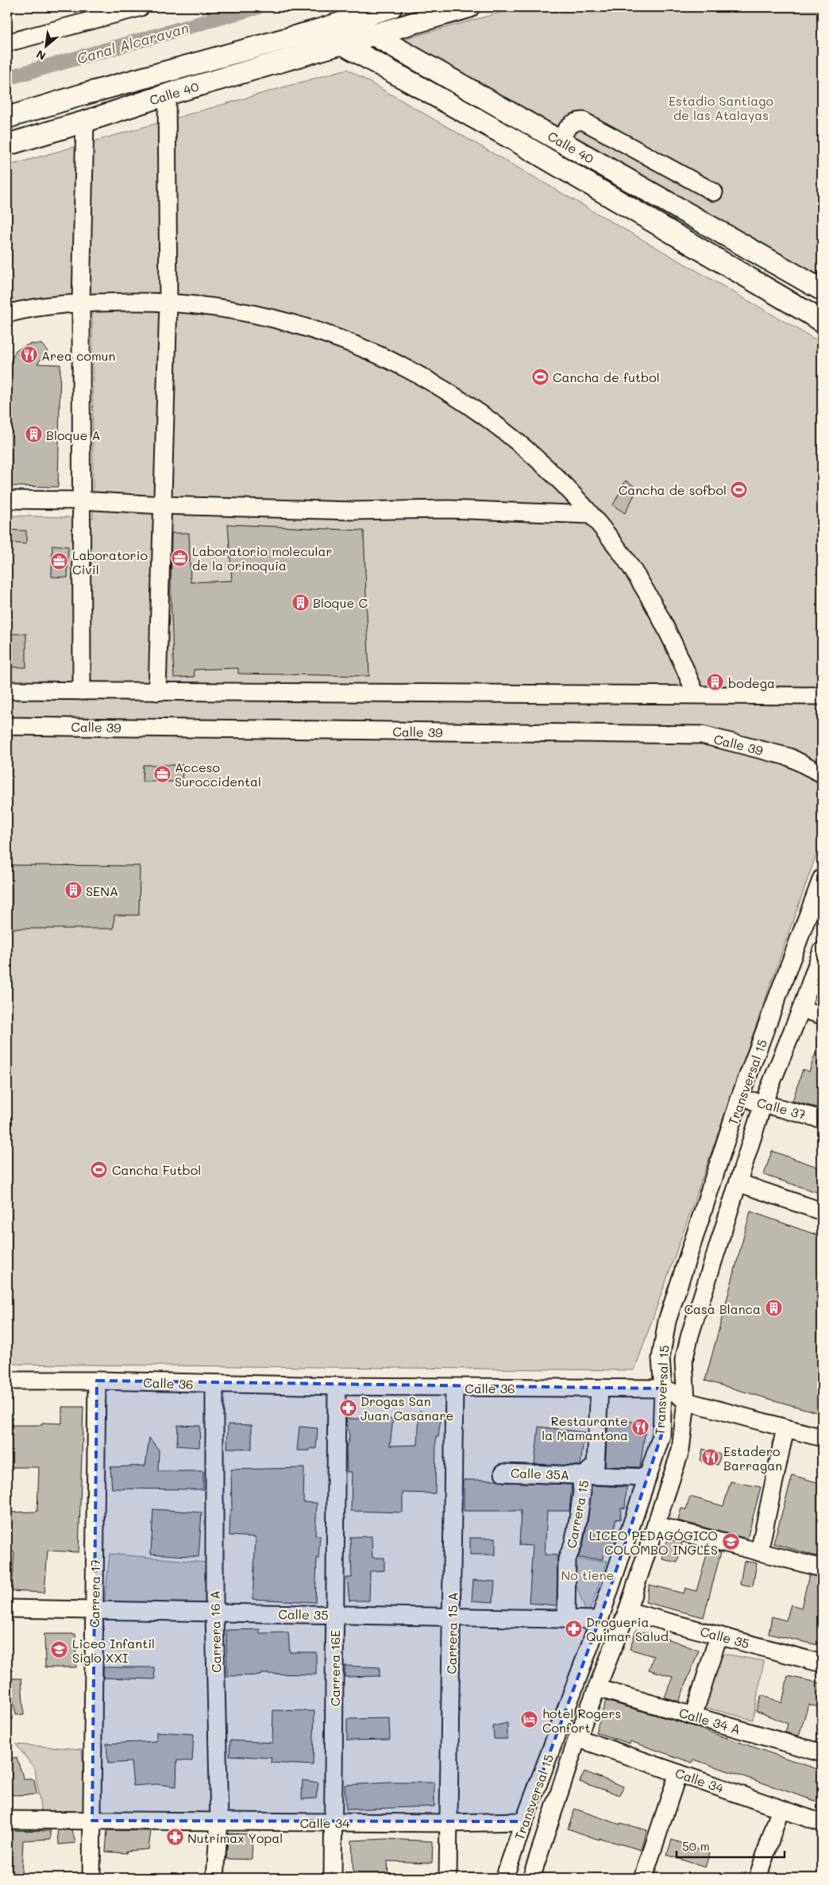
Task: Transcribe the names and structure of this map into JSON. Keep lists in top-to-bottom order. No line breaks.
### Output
{"streets":{"main road":["Calle 40"],"street":["Calle 39","Transversal 15","Calle 37","Calle 36","Calle 35A","Carrera 15","Carrera 17","Calle 35","Carrera 16 A","Carrera 15 A","Carrera 16E","Calle 34 A","Calle 34"]},"crossings":[["Transversal 15","Calle 37"],["Transversal 15","Calle 36"],["Transversal 15","Calle 35A"],["Transversal 15","Calle 35"],["Transversal 15","Calle 34 A"],["Transversal 15","Calle 34"],["Calle 36","Carrera 15"],["Calle 36","Carrera 17"],["Calle 36","Carrera 16 A"],["Calle 36","Carrera 15 A"],["Calle 36","Carrera 16E"],["Calle 35A","Carrera 15"],["Carrera 15","Calle 35"],["Carrera 17","Calle 35"],["Carrera 17","Calle 34"],["Calle 35","Carrera 16 A"],["Calle 35","Carrera 15 A"],["Calle 35","Carrera 16E"],["Carrera 16 A","Calle 34"],["Carrera 15 A","Calle 34"],["Carrera 16E","Calle 34"]],"water":["Canal Alcaravan"],"parks":["Estadio Santiago de las Atalayas","No tiene"],"places":{"restaurant":["Area comun","Restaurante la Mamantona","Estadero Barragan"],"sports":["Cancha de futbol","Cancha de sofbol","Cancha Futbol"],"building":["Bloque A","Bloque C","bodega","SENA","Casa Blanca"],"office":["Laboratorio molecular de la orinoquia","Laboratorio Civil","Acceso Suroccidental"],"pharmacy":["Drogas San Juan Casanare","Drogueria Quimar Salud","Nutrimax Yopal"],"school or university":["LICEO PEDAGÓGICO COLOMBO INGLÉS","Liceo Infantil Siglo XXI"],"hotel":["hotel Rogers Confort"]},"scale_bar":"50 m","north":"bottom left"}
